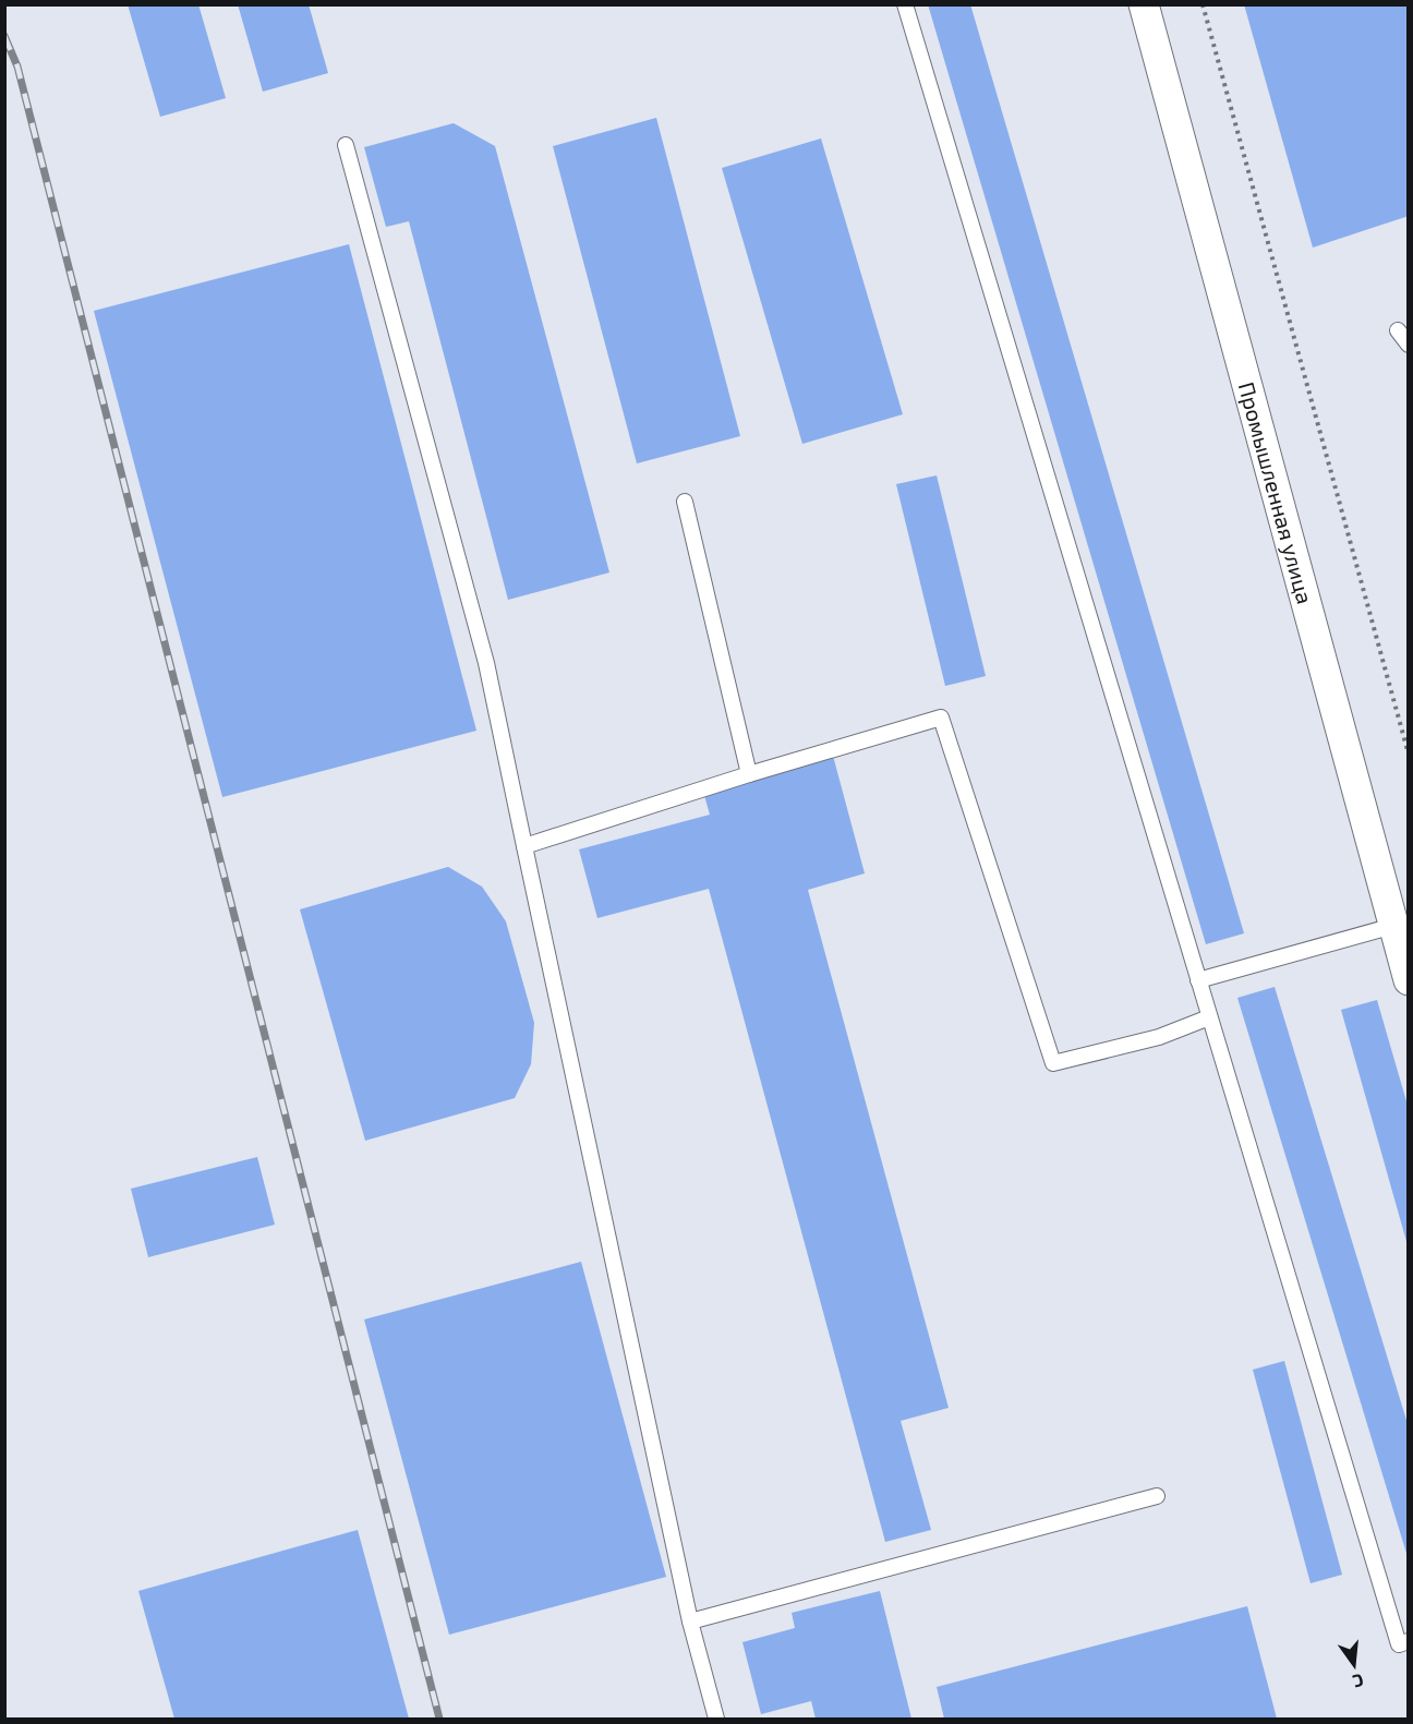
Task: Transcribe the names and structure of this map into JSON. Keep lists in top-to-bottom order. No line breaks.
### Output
{"streets":{"street":["Промышленная улица"]},"north":"bottom"}
